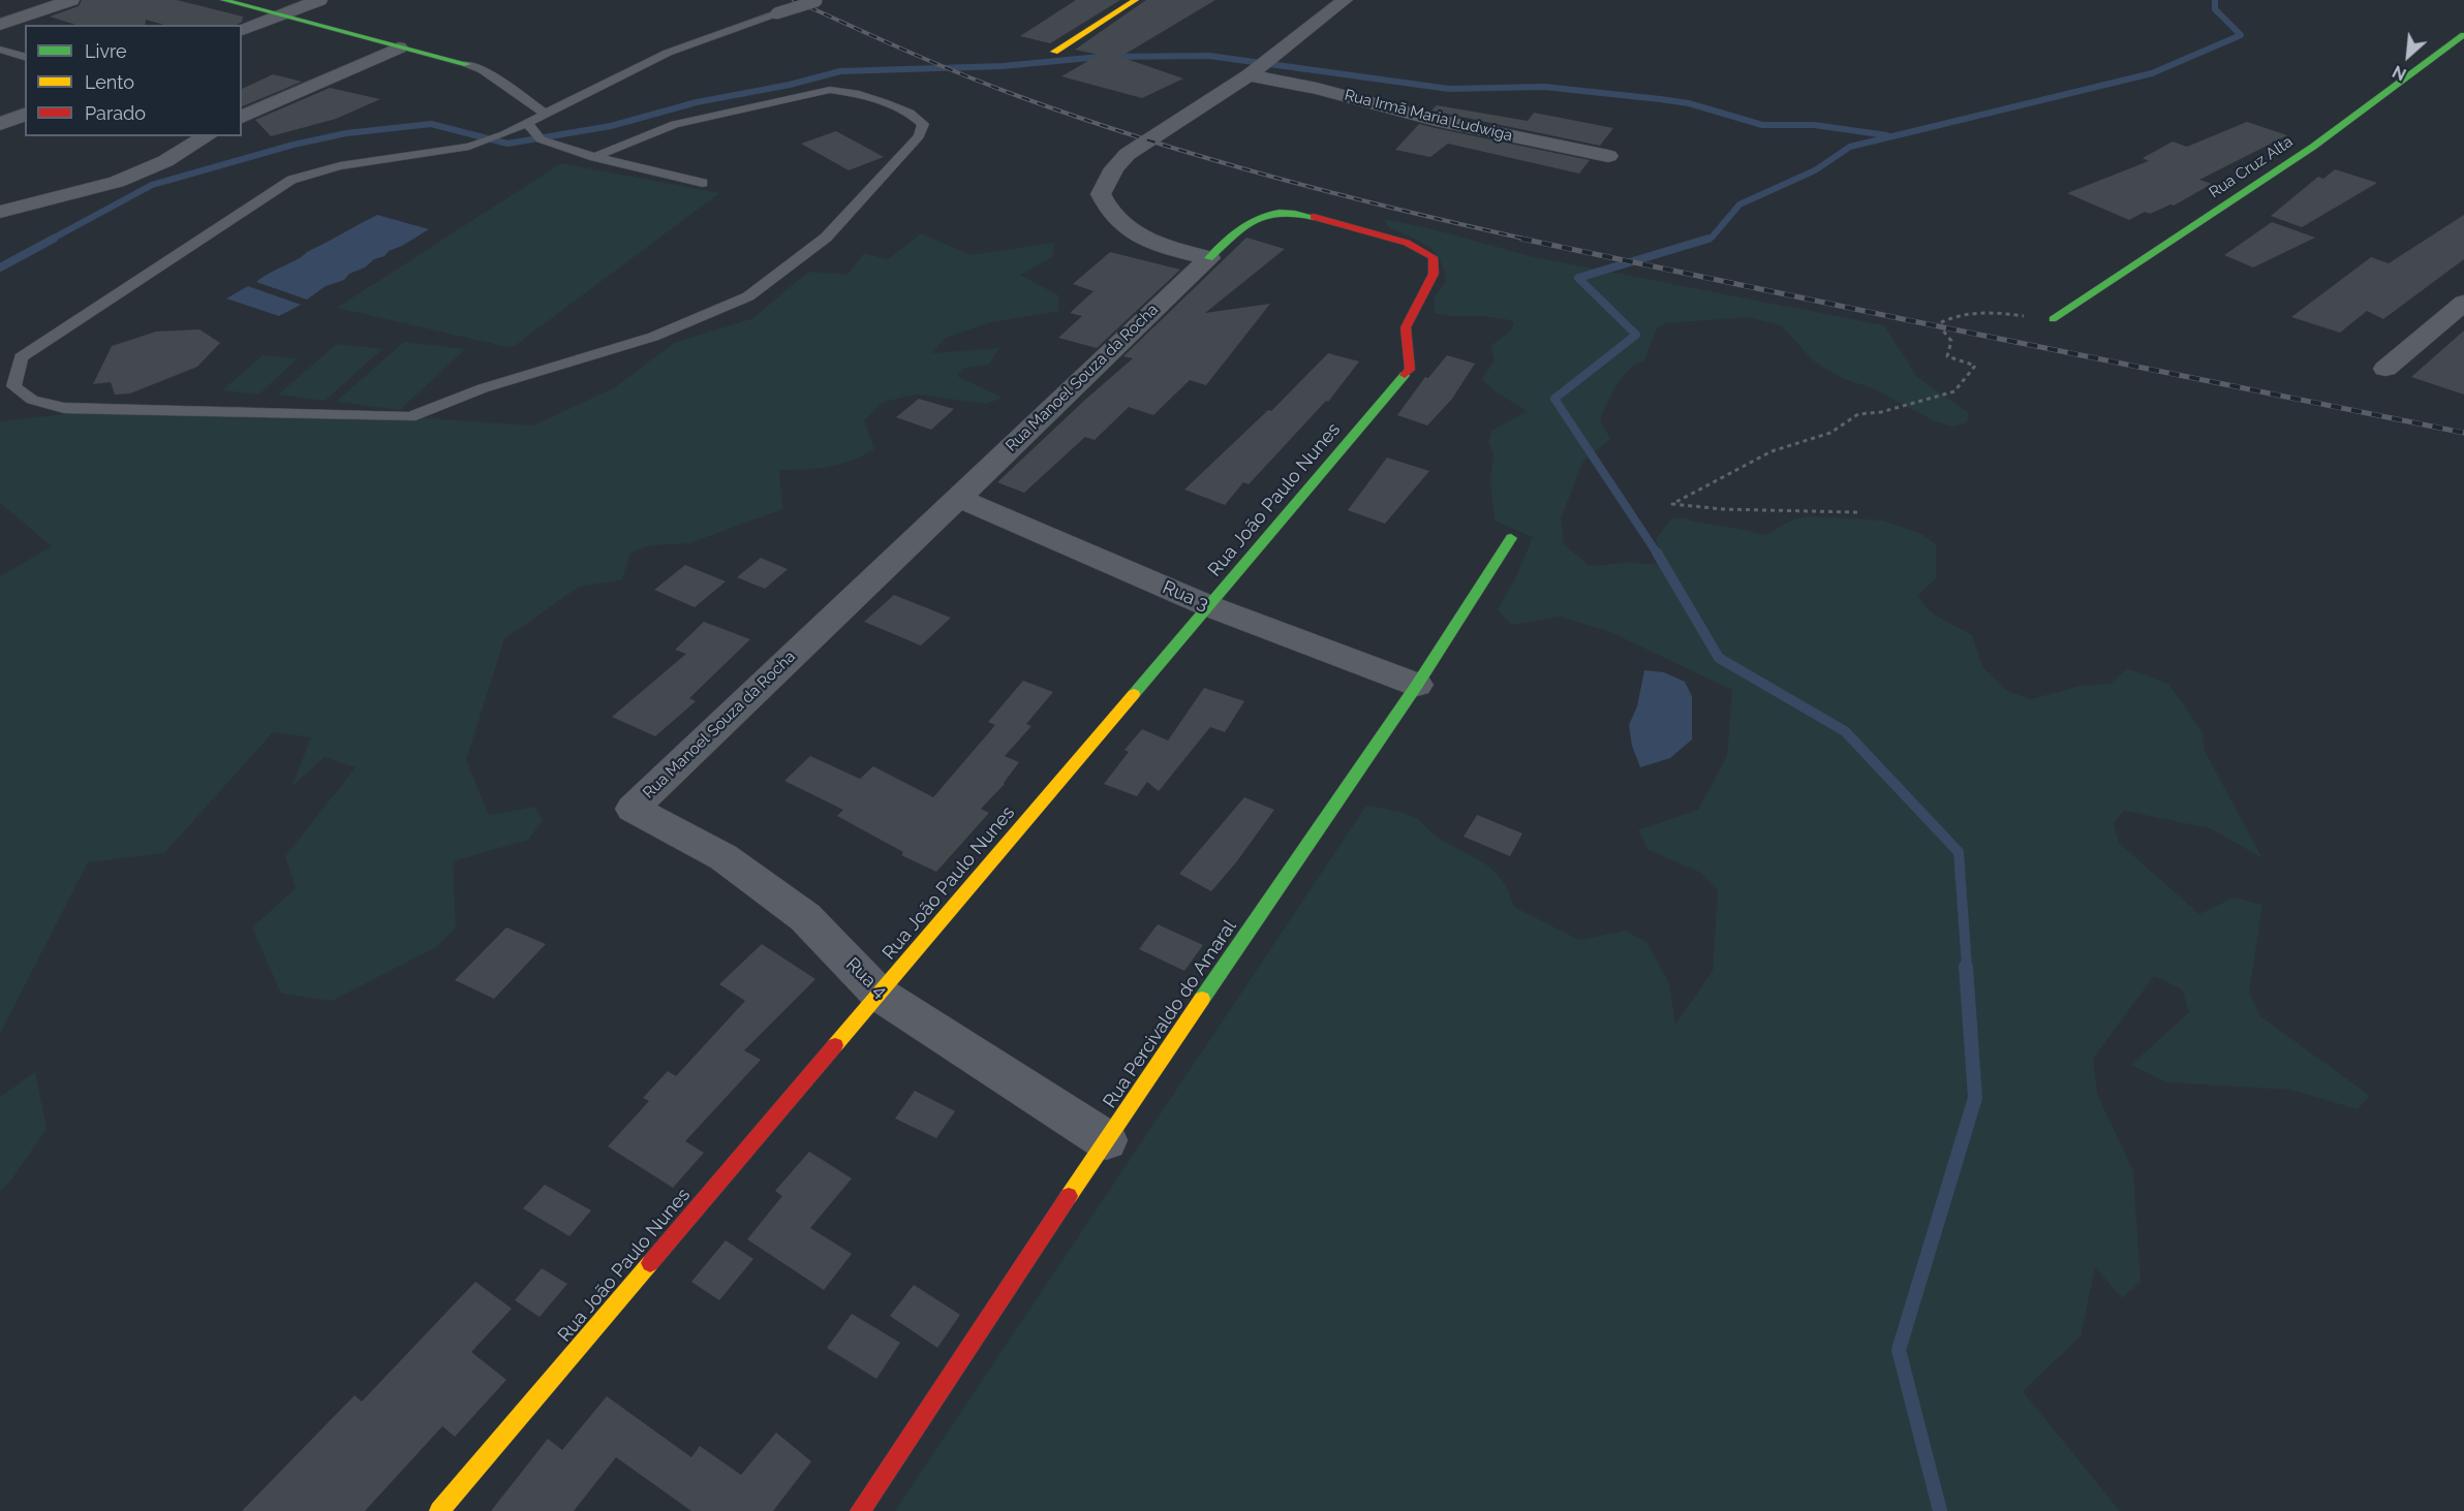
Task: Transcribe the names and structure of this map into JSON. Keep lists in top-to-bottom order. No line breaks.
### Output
{"streets":{"street":["Rua Irmã Maria Ludwiga","Rua Cruz Alta","Rua Manoel Souza da Rocha","Rua João Paulo Nunes","Rua 3","Rua 4","Rua Percivaldo do Amaral"]},"crossings":[["Rua Manoel Souza da Rocha","Rua João Paulo Nunes"],["Rua Manoel Souza da Rocha","Rua 3"],["Rua Manoel Souza da Rocha","Rua 4"],["Rua João Paulo Nunes","Rua 3"],["Rua João Paulo Nunes","Rua 4"],["Rua 3","Rua Percivaldo do Amaral"],["Rua 4","Rua Percivaldo do Amaral"]],"legend":["Livre","Lento","Parado"],"north":"bottom left"}
